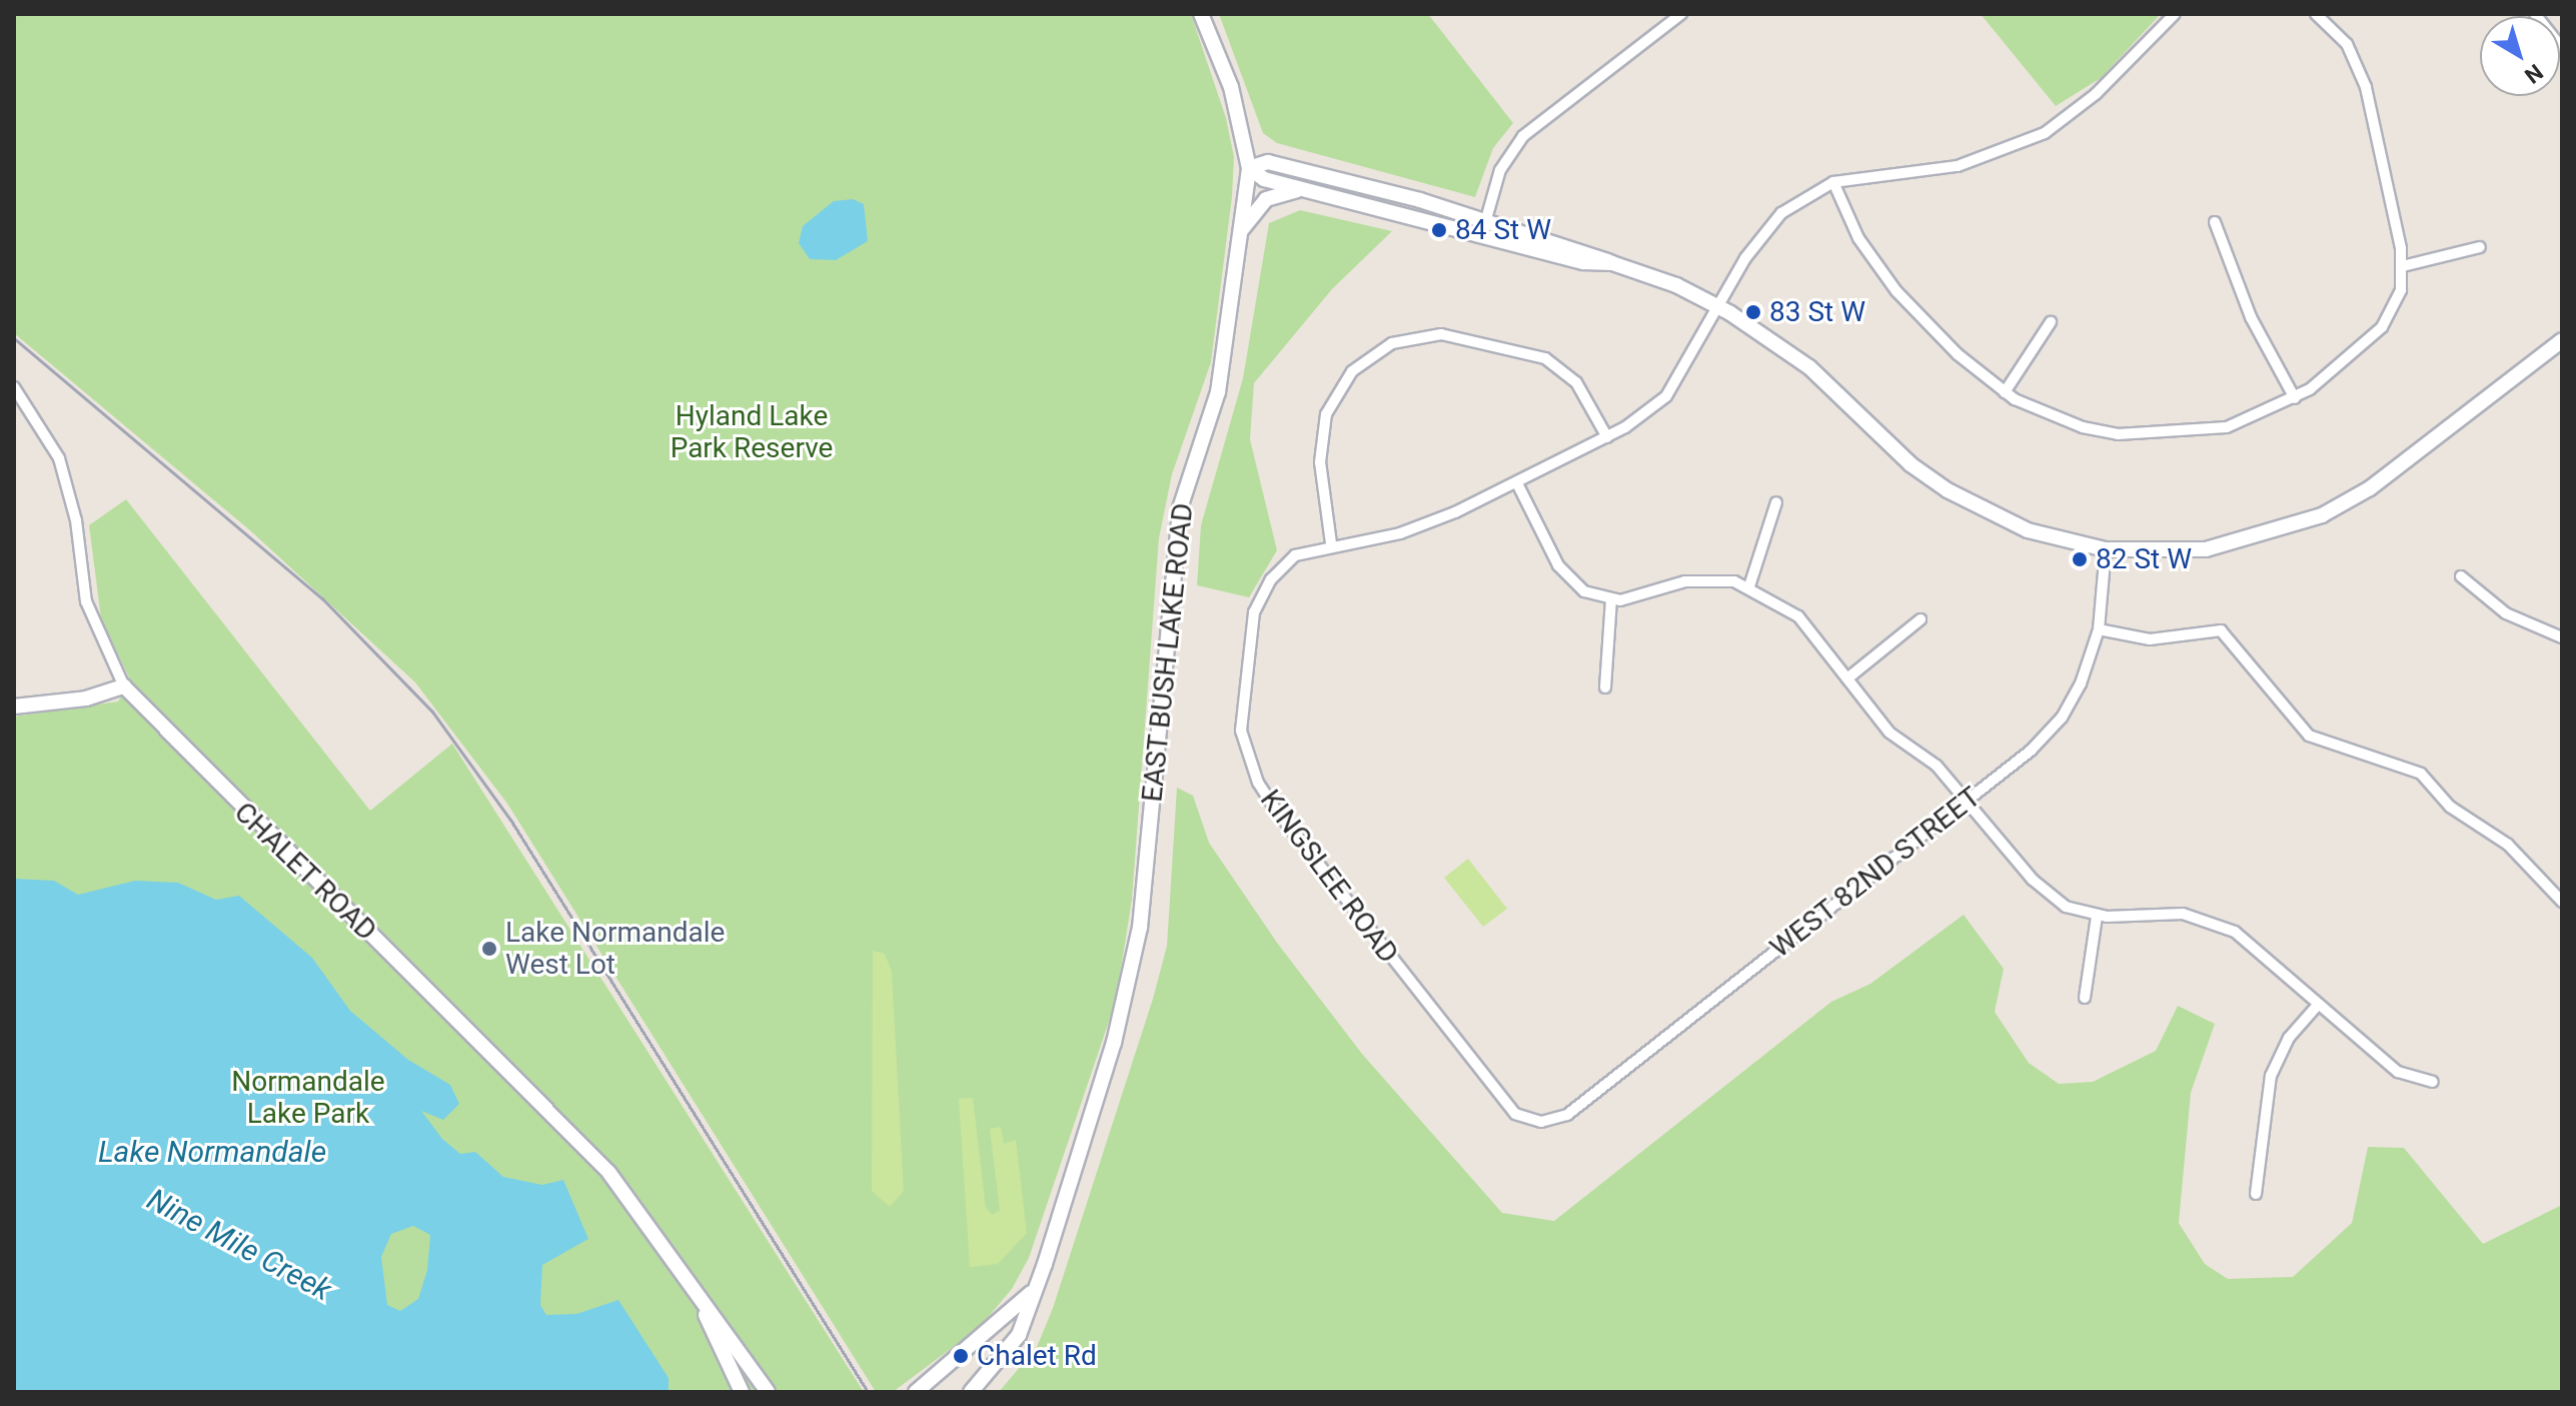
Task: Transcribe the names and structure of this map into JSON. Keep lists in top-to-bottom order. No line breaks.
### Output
{"streets":{"street":["EAST BUSH LAKE ROAD","CHALET ROAD","WEST 82ND STREET","KINGSLEE ROAD"]},"crossings":[["WEST 82ND STREET","KINGSLEE ROAD"]],"water":["Lake Normandale","Nine Mile Creek"],"parks":["Hyland Lake Park Reserve","Normandale Lake Park"],"places":["84 St W","83 St W","82 St W","Lake Normandale West Lot","Chalet Rd"],"north":"bottom right"}
